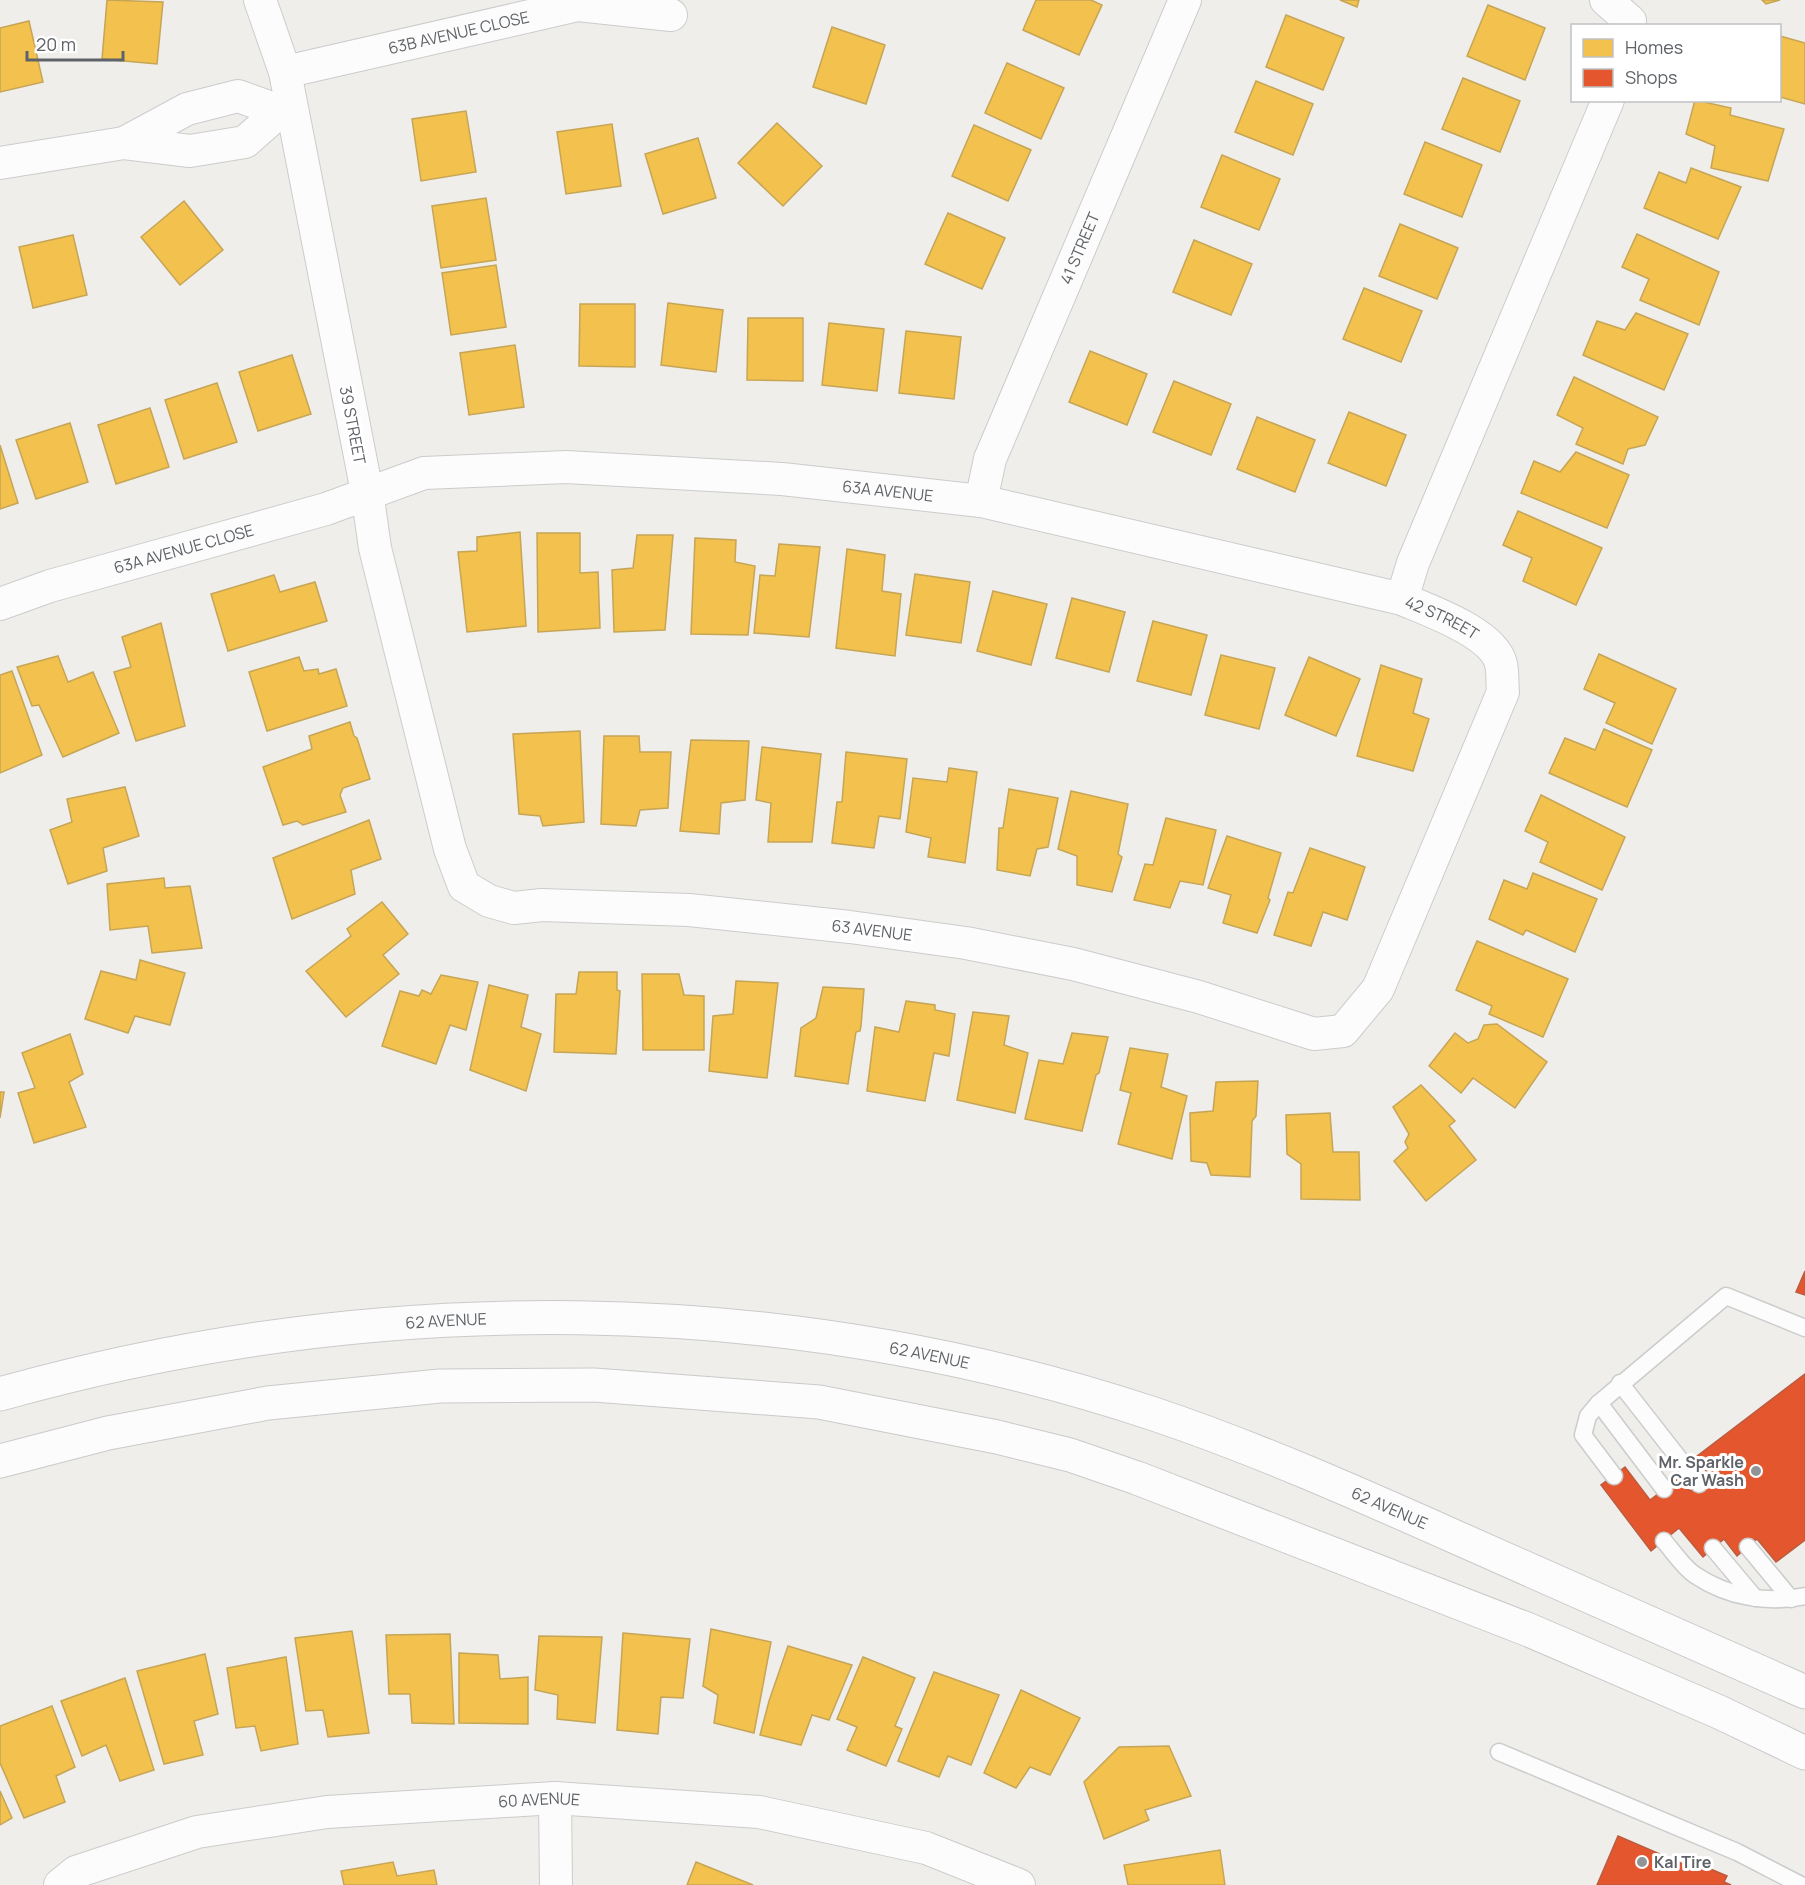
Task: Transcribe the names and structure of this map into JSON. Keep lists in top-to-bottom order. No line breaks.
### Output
{"streets":{"main road":["62 AVENUE"],"street":["63B AVENUE CLOSE","41 STREET","39 STREET","63A AVENUE","63A AVENUE CLOSE","42 STREET","63 AVENUE","60 AVENUE"]},"crossings":[["63B AVENUE CLOSE","39 STREET"],["41 STREET","63A AVENUE"],["39 STREET","63A AVENUE"],["39 STREET","63A AVENUE CLOSE"],["39 STREET","63 AVENUE"],["63A AVENUE","63A AVENUE CLOSE"],["63A AVENUE","42 STREET"],["42 STREET","63 AVENUE"]],"places":["Mr. Sparkle Car Wash","Kal Tire"],"legend":["Homes","Shops"],"scale_bar":"20 m"}
